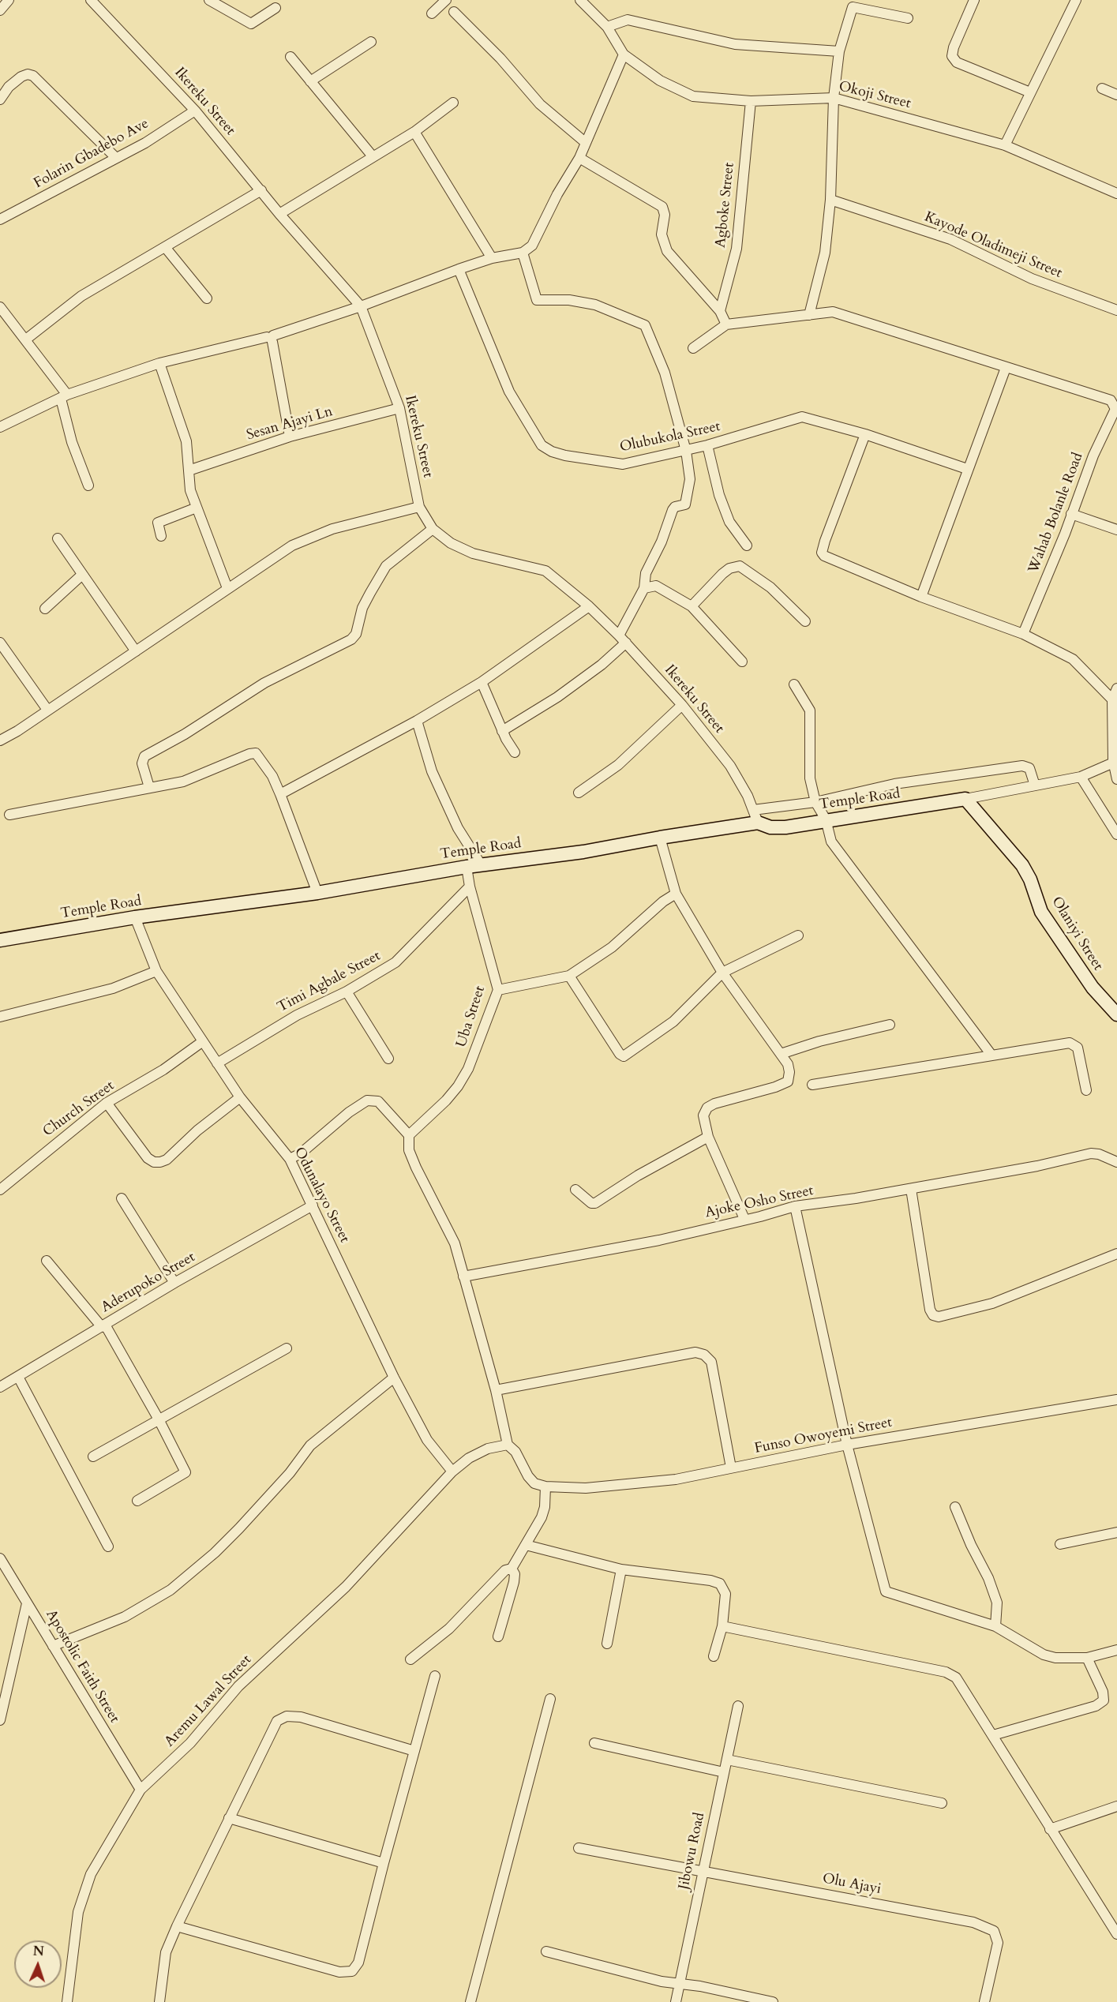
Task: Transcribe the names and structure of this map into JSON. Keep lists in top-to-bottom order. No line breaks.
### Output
{"streets":{"street":["Okoji Street","Ikereku Street","Folarin Gbadebo Ave","Agboke Street","Kayode Oladimeji Street","Sesan Ajayi Ln","Olubukola Street","Wahab Bolanle Road","Temple Road","Olaniyi Street","Timi Agbale Street","Uba Street","Church Street","Odunalayo Street","Ajoke Osho Street","Aderupoko Street","Funso Owoyemi Street","Apostolic Faith Street","Aremu Lawal Street","Jibowu Road","Olu Ajayi"]},"crossings":[["Okoji Street","Agboke Street"],["Ikereku Street","Folarin Gbadebo Ave"],["Ikereku Street","Sesan Ajayi Ln"],["Ikereku Street","Temple Road"],["Temple Road","Olaniyi Street"],["Temple Road","Odunalayo Street"],["Timi Agbale Street","Uba Street"],["Timi Agbale Street","Odunalayo Street"],["Church Street","Odunalayo Street"],["Odunalayo Street","Aderupoko Street"],["Odunalayo Street","Aremu Lawal Street"],["Funso Owoyemi Street","Aremu Lawal Street"],["Apostolic Faith Street","Aremu Lawal Street"],["Jibowu Road","Olu Ajayi"]],"north":"top"}
